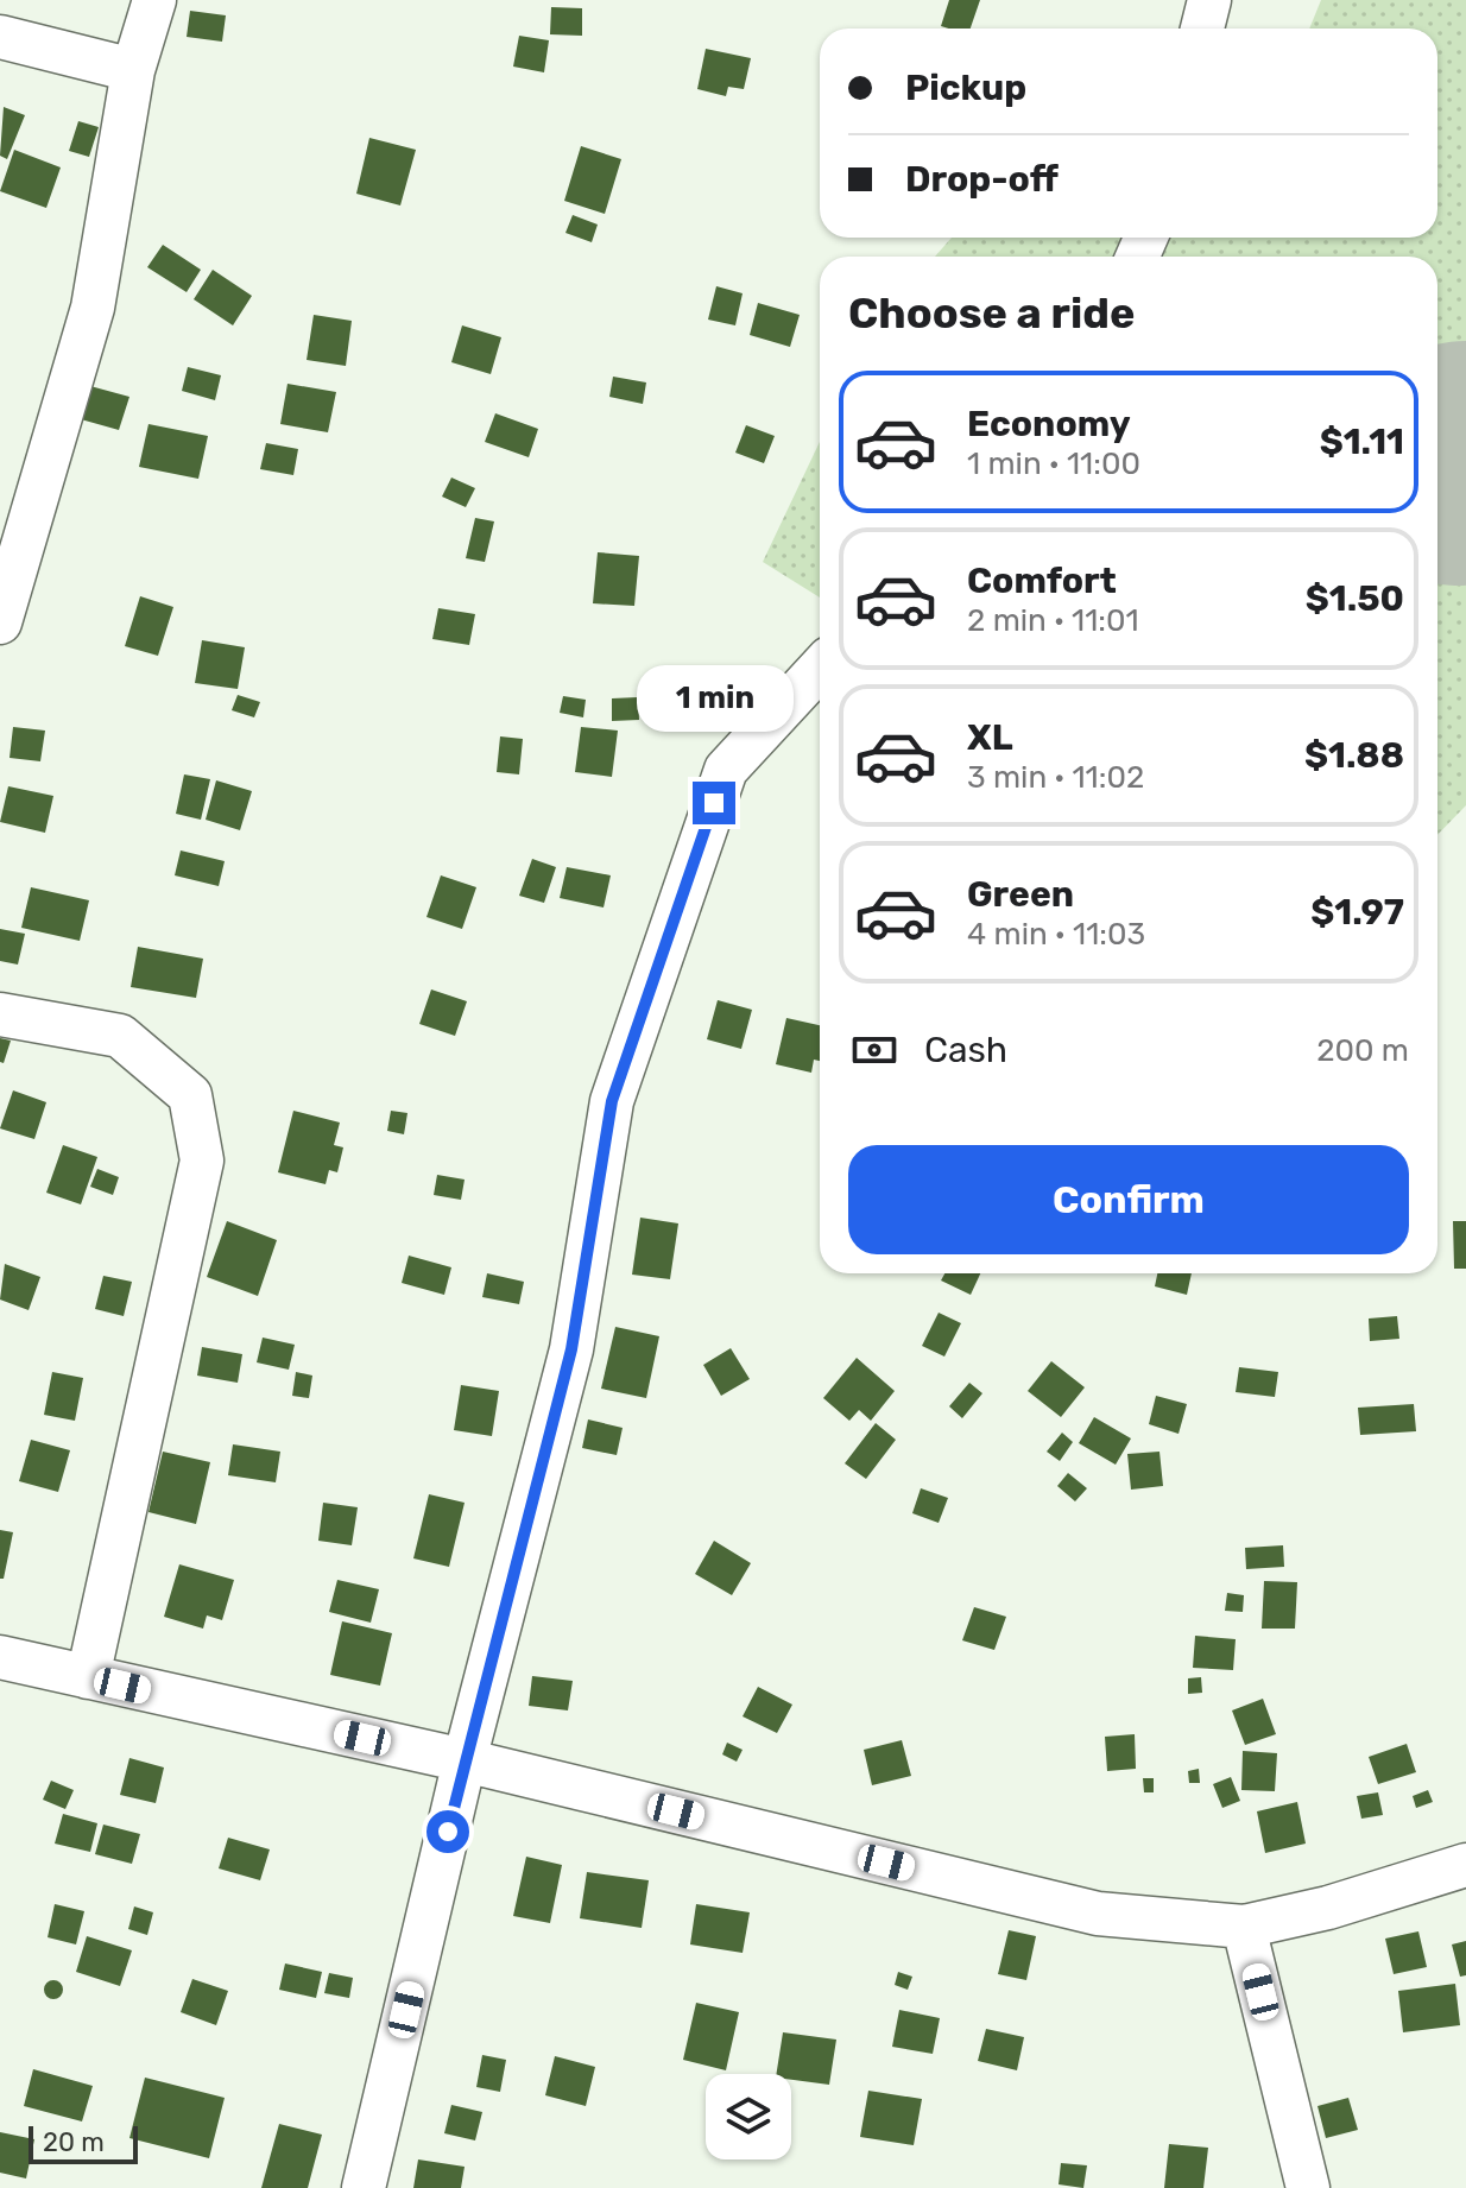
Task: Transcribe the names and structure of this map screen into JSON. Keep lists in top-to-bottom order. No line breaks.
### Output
{"scale_bar":"20 m","page":{"banner":["Pickup","Drop-off"],"heading":"Choose a ride","list":[{"name":"Economy","note":"1 min · 11:00","value":"$1.11"},{"name":"Comfort","note":"2 min · 11:01","value":"$1.50"},{"name":"XL","note":"3 min · 11:02","value":"$1.88"},{"name":"Green","note":"4 min · 11:03","value":"$1.97"}],"bubble":"1 min","pay":["Cash","200 m"],"buttons":"Confirm","scale":"20 m"}}
